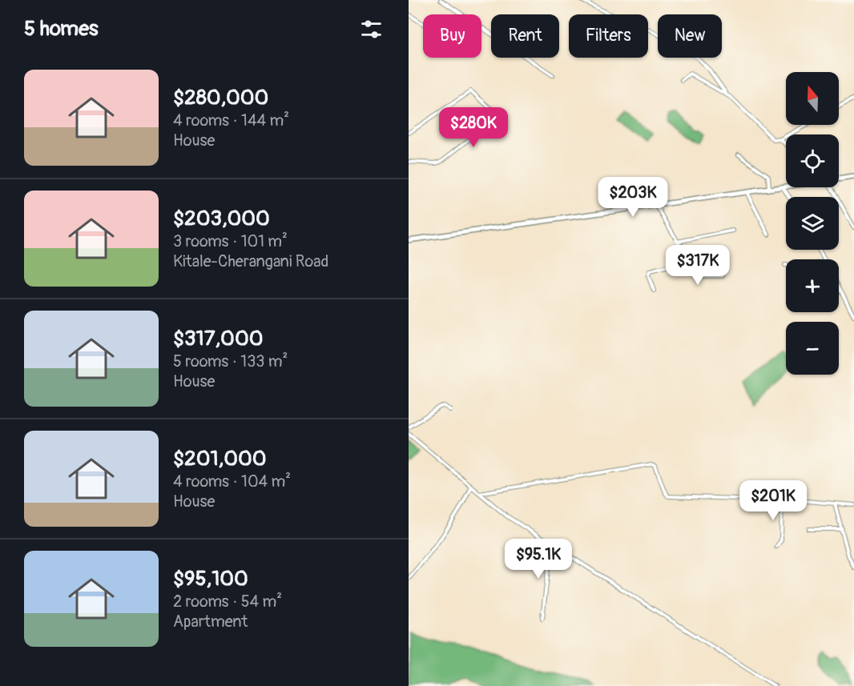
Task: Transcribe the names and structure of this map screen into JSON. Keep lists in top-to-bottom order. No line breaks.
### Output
{"north":"top","page":{"heading":"5 homes","chip":["Buy","Rent","Filters","New"],"list":[{"name":"$280,000","note":"4 rooms · 144 m² · House"},{"name":"$203,000","note":"3 rooms · 101 m² · Kitale-Cherangani Road"},{"name":"$317,000","note":"5 rooms · 133 m² · House"},{"name":"$201,000","note":"4 rooms · 104 m² · House"},{"name":"$95,100","note":"2 rooms · 54 m² · Apartment"}],"map_buttons":["+","−"],"price":["$280K","$203K","$317K","$201K","$95.1K"]}}
